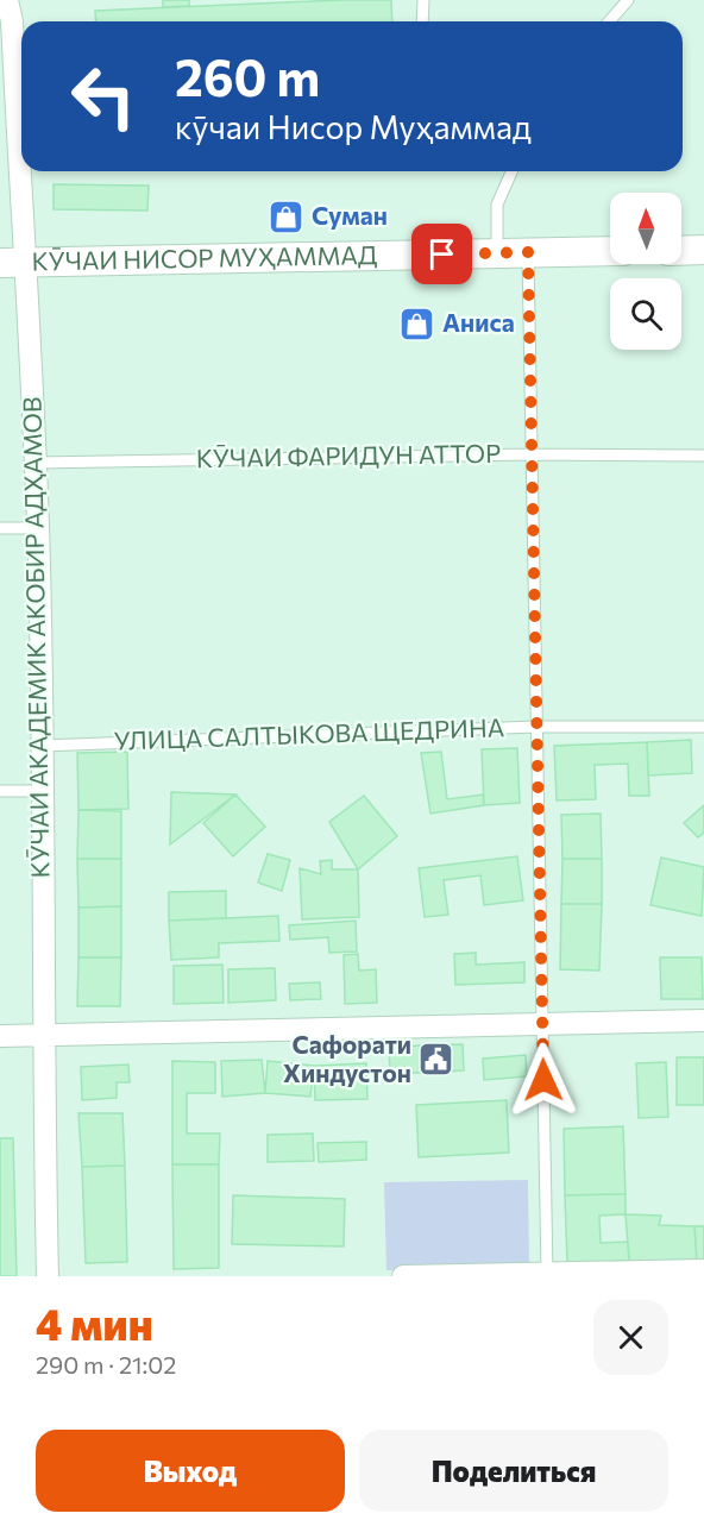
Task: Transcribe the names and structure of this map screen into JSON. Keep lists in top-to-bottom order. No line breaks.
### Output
{"streets":{"street":["КӮЧАИ НИСОР МУҲАММАД","КӮЧАИ АКАДЕМИК АКОБИР АДҲАМОВ"],"lane":["КӮЧАИ ФАРИДУН АТТОР","УЛИЦА САЛТЫКОВА ЩЕДРИНА"]},"crossings":[["КӮЧАИ НИСОР МУҲАММАД","КӮЧАИ АКАДЕМИК АКОБИР АДҲАМОВ"],["КӮЧАИ ФАРИДУН АТТОР","КӮЧАИ АКАДЕМИК АКОБИР АДҲАМОВ"],["КӮЧАИ АКАДЕМИК АКОБИР АДҲАМОВ","УЛИЦА САЛТЫКОВА ЩЕДРИНА"]],"places":{"shop":["Суман","Аниса"],"public building":["Сафорати Хиндустон"]},"north":"top","page":{"turn":["260 m","кӯчаи Нисор Муҳаммад"],"heading":["4 мин","290 m · 21:02"],"buttons":["Выход","Поделиться"]}}
